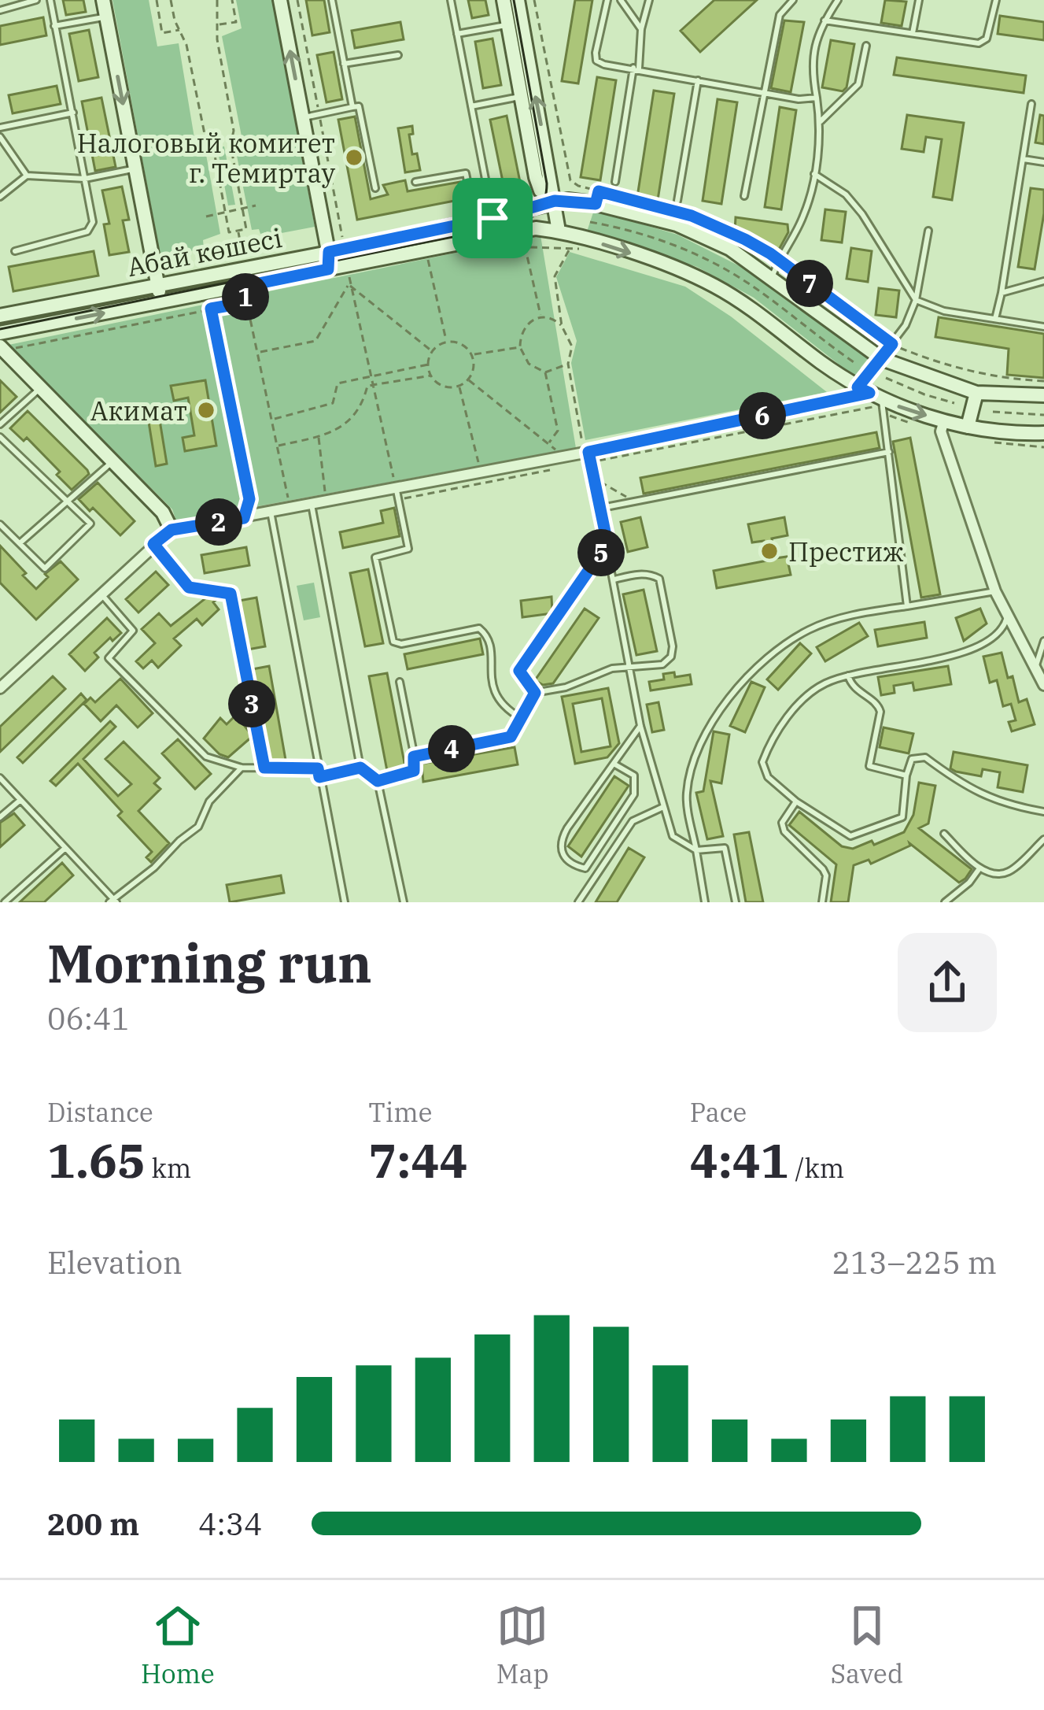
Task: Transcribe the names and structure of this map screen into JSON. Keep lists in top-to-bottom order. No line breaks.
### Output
{"streets":{"street":["Абай көшесі"]},"places":["Налоговый комитет г. Темиртау","Акимат","Престиж"],"page":{"pins":["7","1","6","2","5","3","4"],"heading":["Morning run","06:41"],"stats":[["Distance","1.65 km"],["Time","7:44"],["Pace","4:41 /km"]],"chart":["Elevation","213–225 m"],"list":[{"name":"200 m","note":"4:34"}],"tabs":["Home","Map","Saved"]}}
